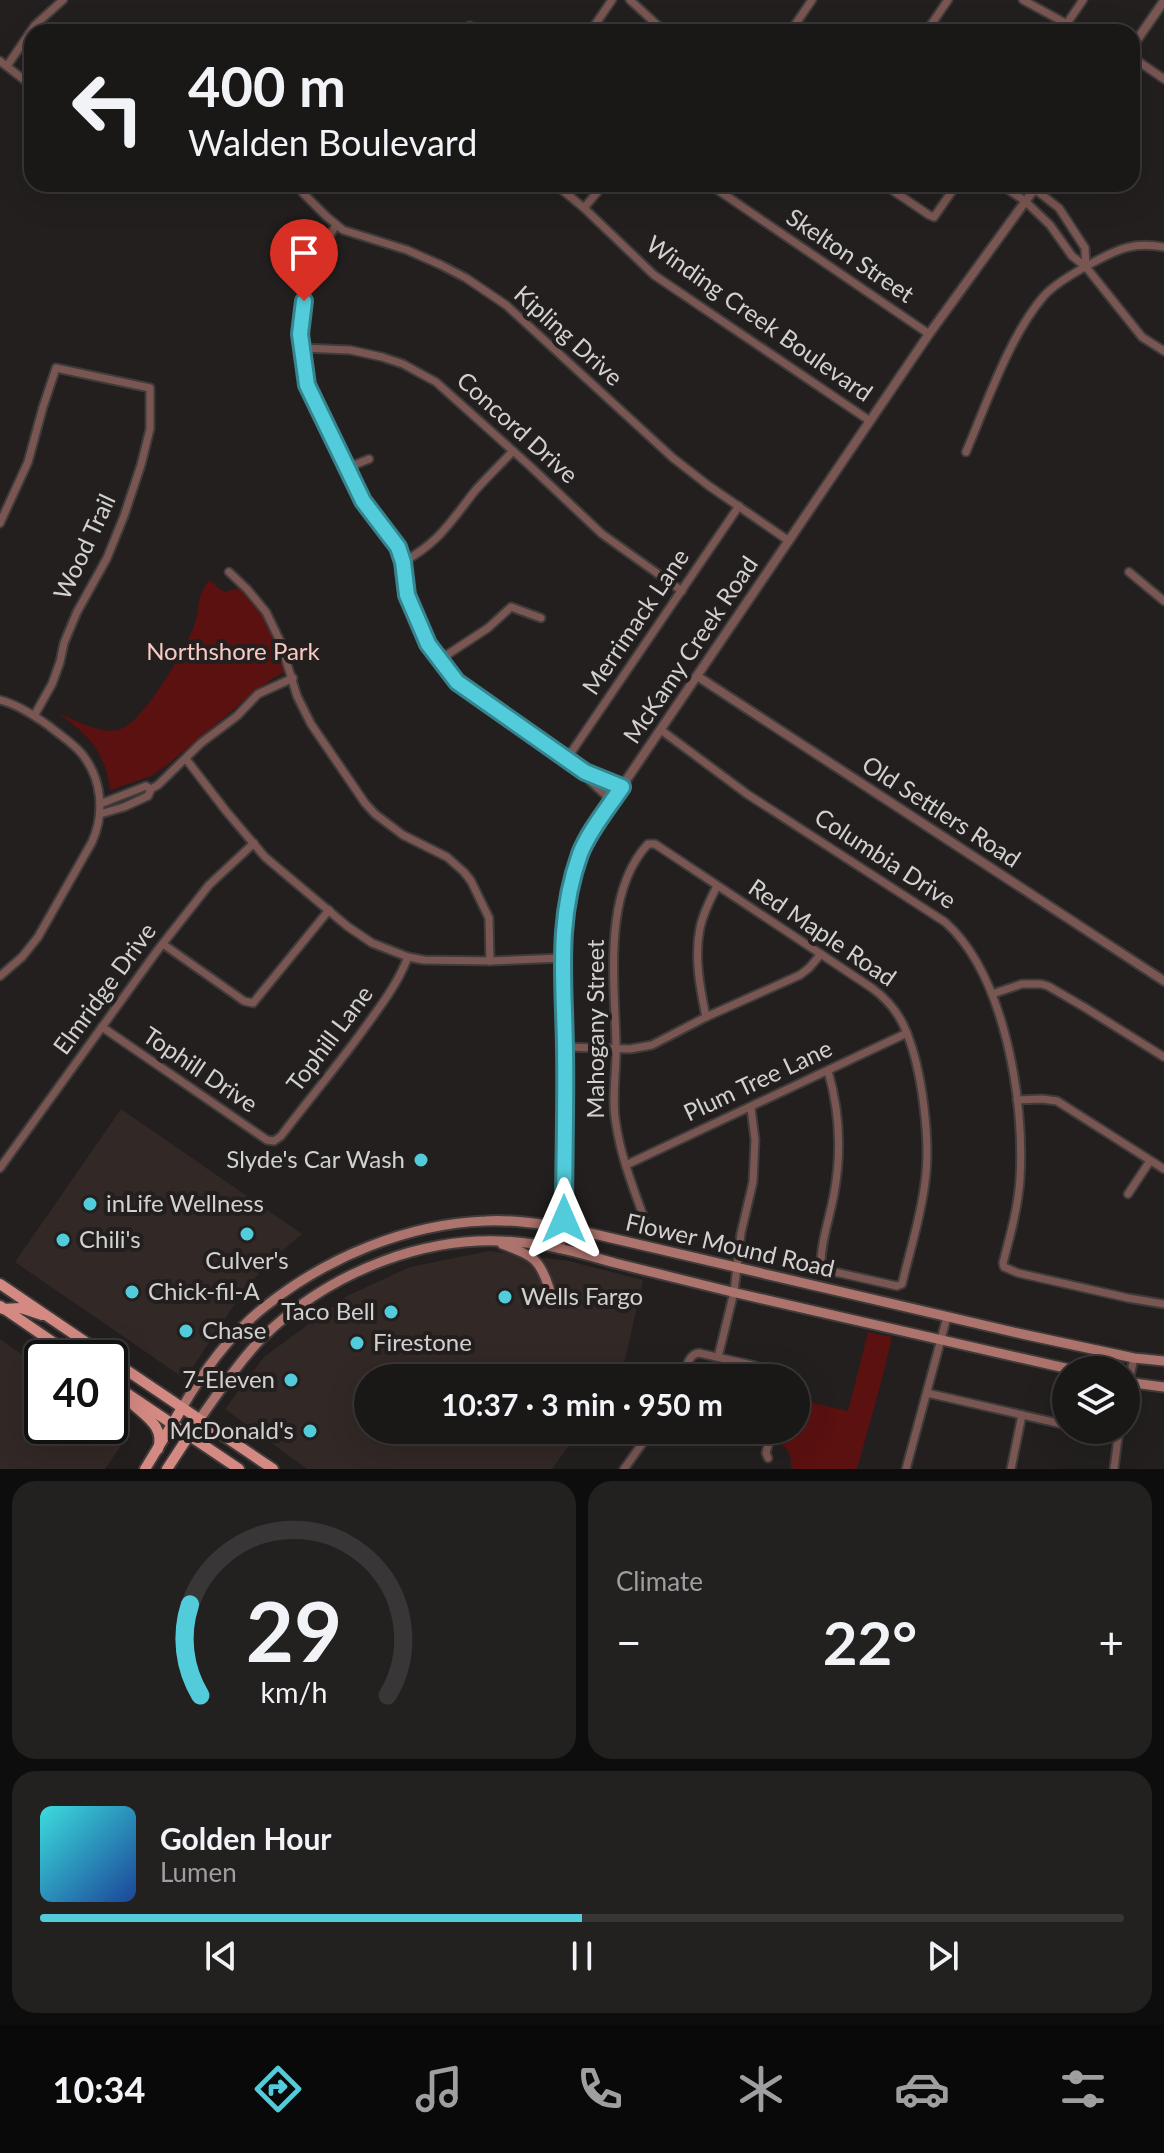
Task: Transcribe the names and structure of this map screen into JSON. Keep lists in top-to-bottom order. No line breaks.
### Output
{"streets":{"main road":["Flower Mound Road"],"street":["Skelton Street","Winding Creek Boulevard","Kipling Drive","Concord Drive","Wood Trail","Merrimack Lane","McKamy Creek Road","Old Settlers Road","Columbia Drive","Red Maple Road","Elmridge Drive","Mahogany Street","Tophill Lane","Tophill Drive","Plum Tree Lane"]},"crossings":[["Skelton Street","McKamy Creek Road"],["Winding Creek Boulevard","McKamy Creek Road"],["Kipling Drive","Merrimack Lane"],["Kipling Drive","McKamy Creek Road"],["Concord Drive","Merrimack Lane"],["McKamy Creek Road","Old Settlers Road"],["McKamy Creek Road","Columbia Drive"],["McKamy Creek Road","Flower Mound Road"],["Red Maple Road","Mahogany Street"],["Red Maple Road","Plum Tree Lane"],["Elmridge Drive","Tophill Drive"],["Mahogany Street","Plum Tree Lane"],["Tophill Lane","Tophill Drive"]],"parks":["Northshore Park"],"places":["Slyde's Car Wash","inLife Wellness","Culver's","Chili's","Chick-fil-A","Wells Fargo","Taco Bell","Chase","Firestone","7-Eleven","McDonald's"],"page":{"turn":["400 m","Walden Boulevard"],"limit":"40","trip":"10:37 · 3 min · 950 m","tile":"Climate","heat":["−","22°","+"],"song":["Golden Hour","Lumen"],"tabs":"10:34","gauge":["29","km/h"]}}
